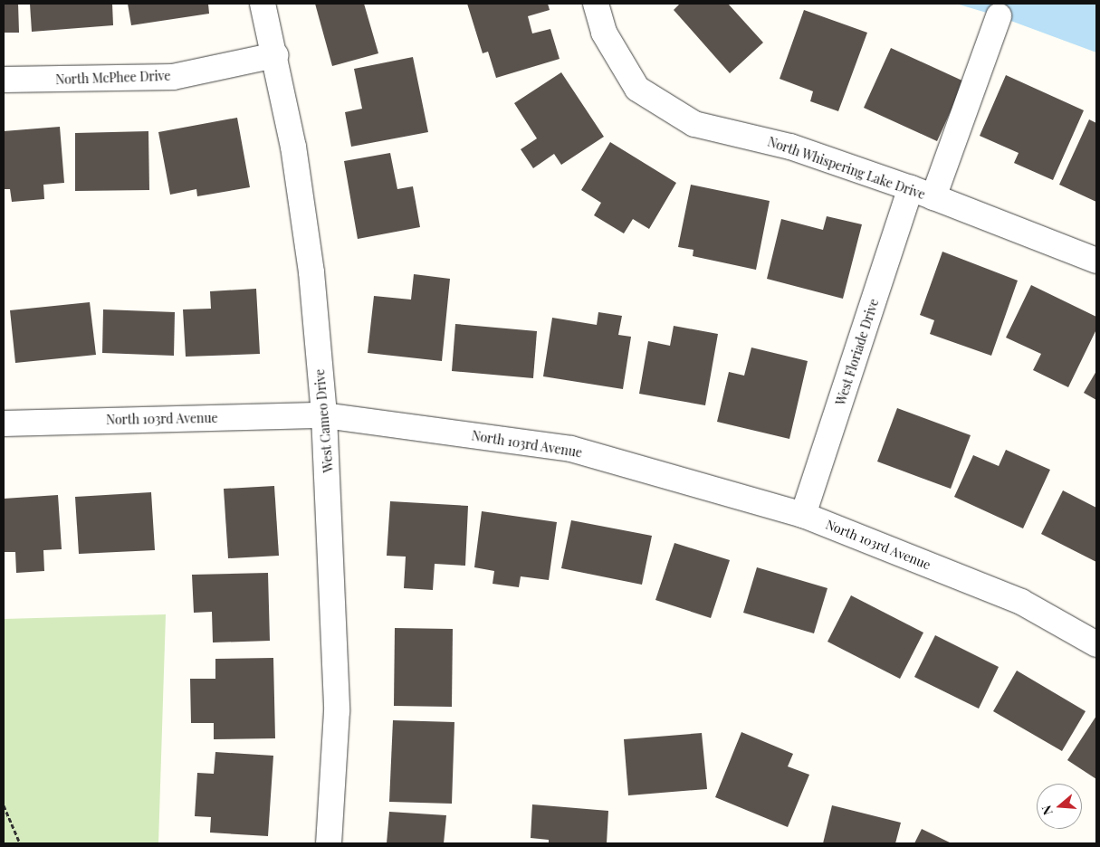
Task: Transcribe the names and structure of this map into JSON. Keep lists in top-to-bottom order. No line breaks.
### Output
{"streets":{"street":["North McPhee Drive","North Whispering Lake Drive","West Floriade Drive","North 103rd Avenue","West Cameo Drive"]},"crossings":[["North McPhee Drive","West Cameo Drive"],["North Whispering Lake Drive","West Floriade Drive"],["West Floriade Drive","North 103rd Avenue"],["North 103rd Avenue","West Cameo Drive"]],"north":"left"}
